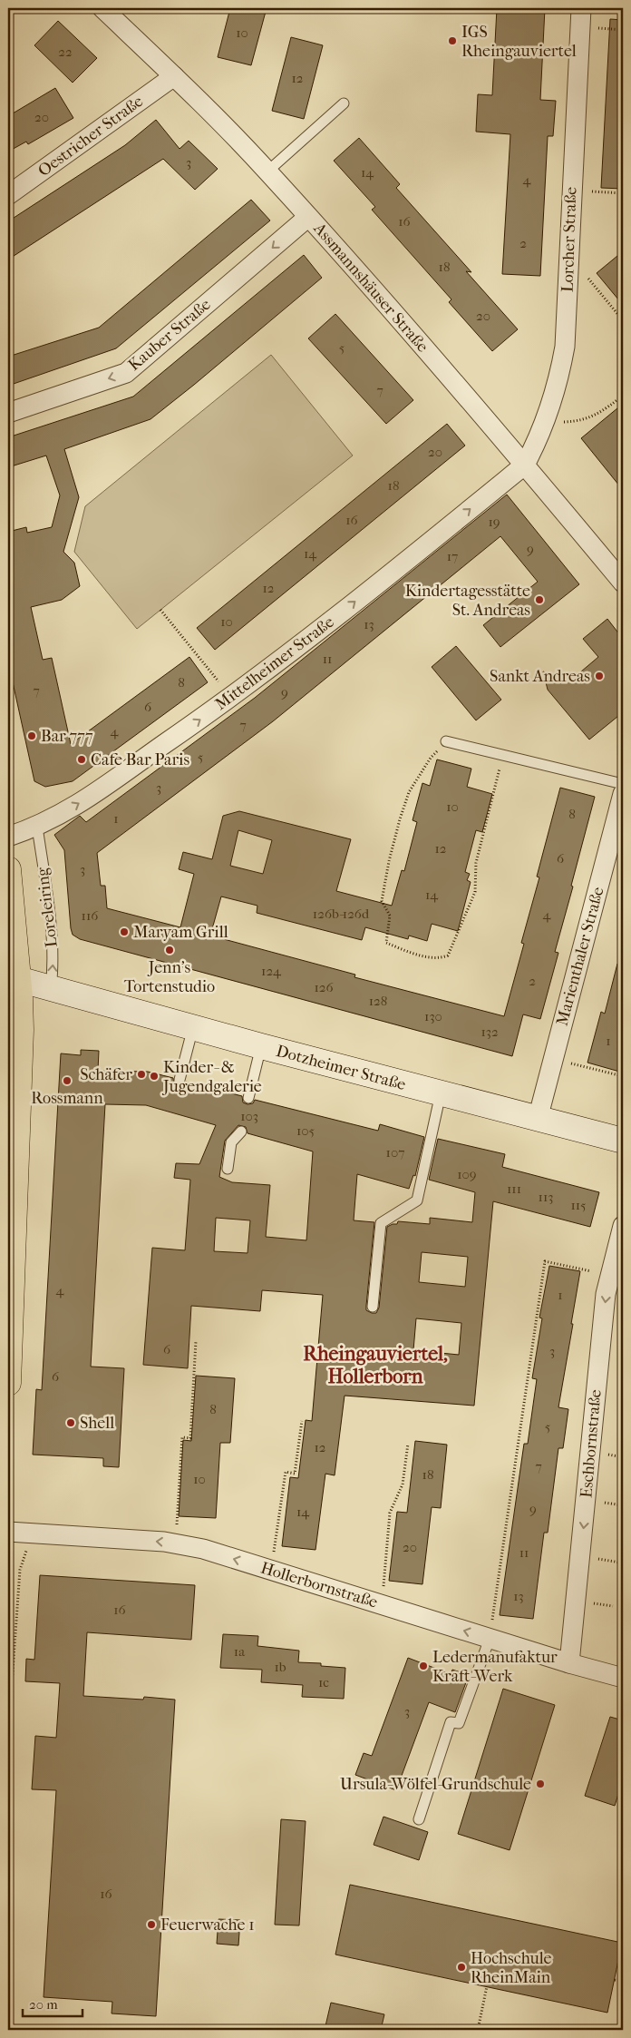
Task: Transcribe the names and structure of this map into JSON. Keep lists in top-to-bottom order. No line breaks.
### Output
{"streets":{"main road":["Dotzheimer Straße"],"street":["Oestricher Straße","Lorcher Straße","Assmannshäuser Straße","Kauber Straße","Mittelheimer Straße","Marienthaler Straße","Eschbornstraße","Hollerbornstraße"],"lane":["Loreleiring"]},"crossings":[["Oestricher Straße","Assmannshäuser Straße"],["Lorcher Straße","Assmannshäuser Straße"],["Lorcher Straße","Mittelheimer Straße"],["Assmannshäuser Straße","Kauber Straße"],["Assmannshäuser Straße","Mittelheimer Straße"],["Mittelheimer Straße","Loreleiring"],["Loreleiring","Dotzheimer Straße"],["Marienthaler Straße","Dotzheimer Straße"],["Eschbornstraße","Hollerbornstraße"]],"one_way":["Kauber Straße","Mittelheimer Straße","Loreleiring","Eschbornstraße","Hollerbornstraße"],"districts":["Rheingauviertel, Hollerborn"],"places":["IGS Rheingauviertel","Kindertagesstätte St. Andreas","Sankt Andreas","Bar 777","Cafe Bar Paris","Maryam Grill","Jenn's Tortenstudio","Schäfer","Kinder- & Jugendgalerie","Rossmann","Shell","Ledermanufaktur Kraft-Werk","Ursula-Wölfel-Grundschule","Feuerwache 1","Hochschule RheinMain"],"house_numbers":["10","22","12","20","3","14","4","16","2","18","20","5","7","20","18","16","19","9","14","17","12","10","13","11","8","7","9","6","7","4","5","3","10","8","1","12","6","3","14","126b-126d","4","116","124","2","126","128","130","132","1","103","105","107","109","111","113","115","4","1","6","3","6","8","5","12","7","18","10","9","14","20","11","13","16","1a","1b","1c","3","16"],"scale_bar":"20 m"}
